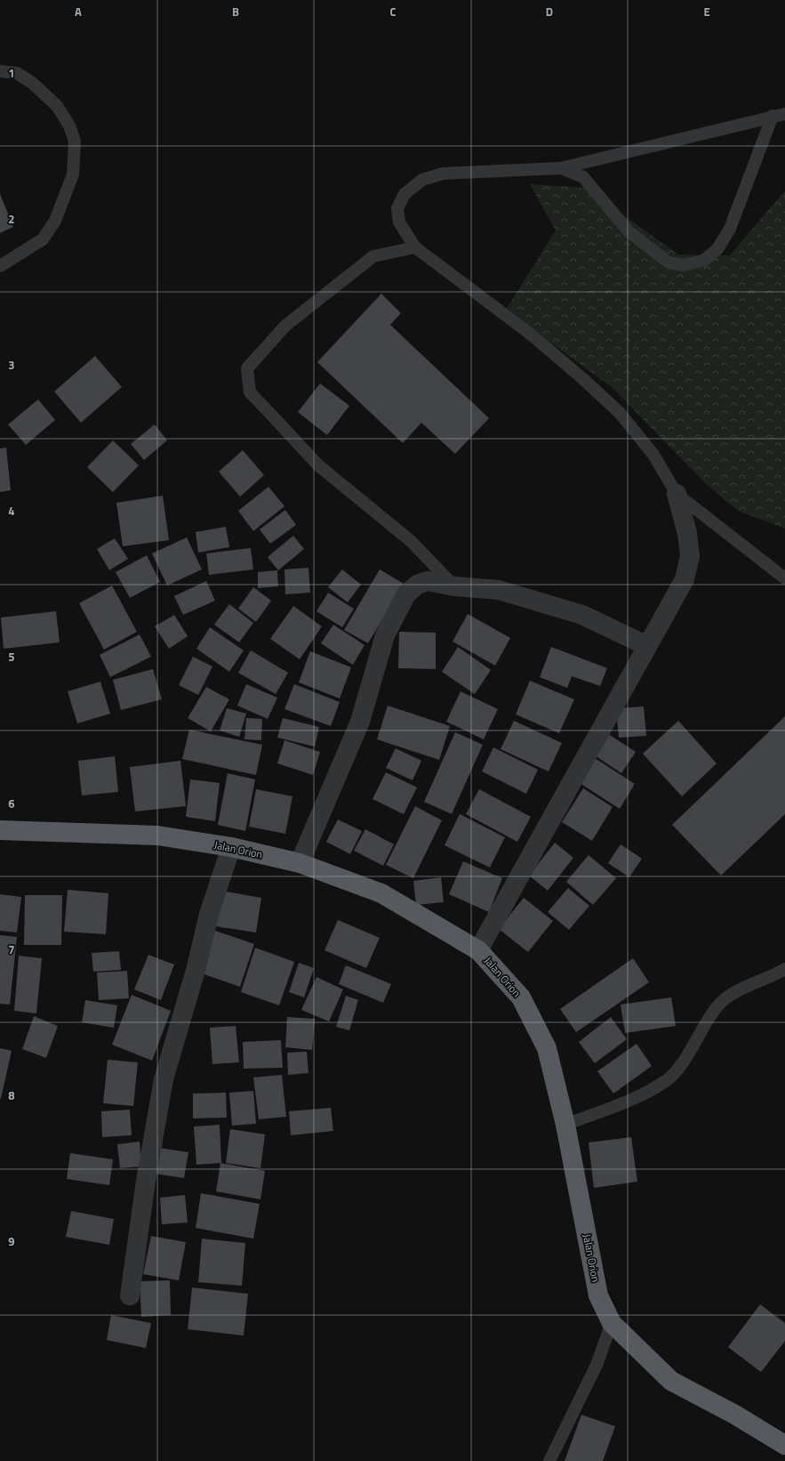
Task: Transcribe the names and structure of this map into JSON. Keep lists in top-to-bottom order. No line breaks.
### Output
{"streets":{"highway":["Jalan Orion"]},"grid":{"columns":["A","B","C","D","E"],"rows":["1","2","3","4","5","6","7","8","9"]}}
